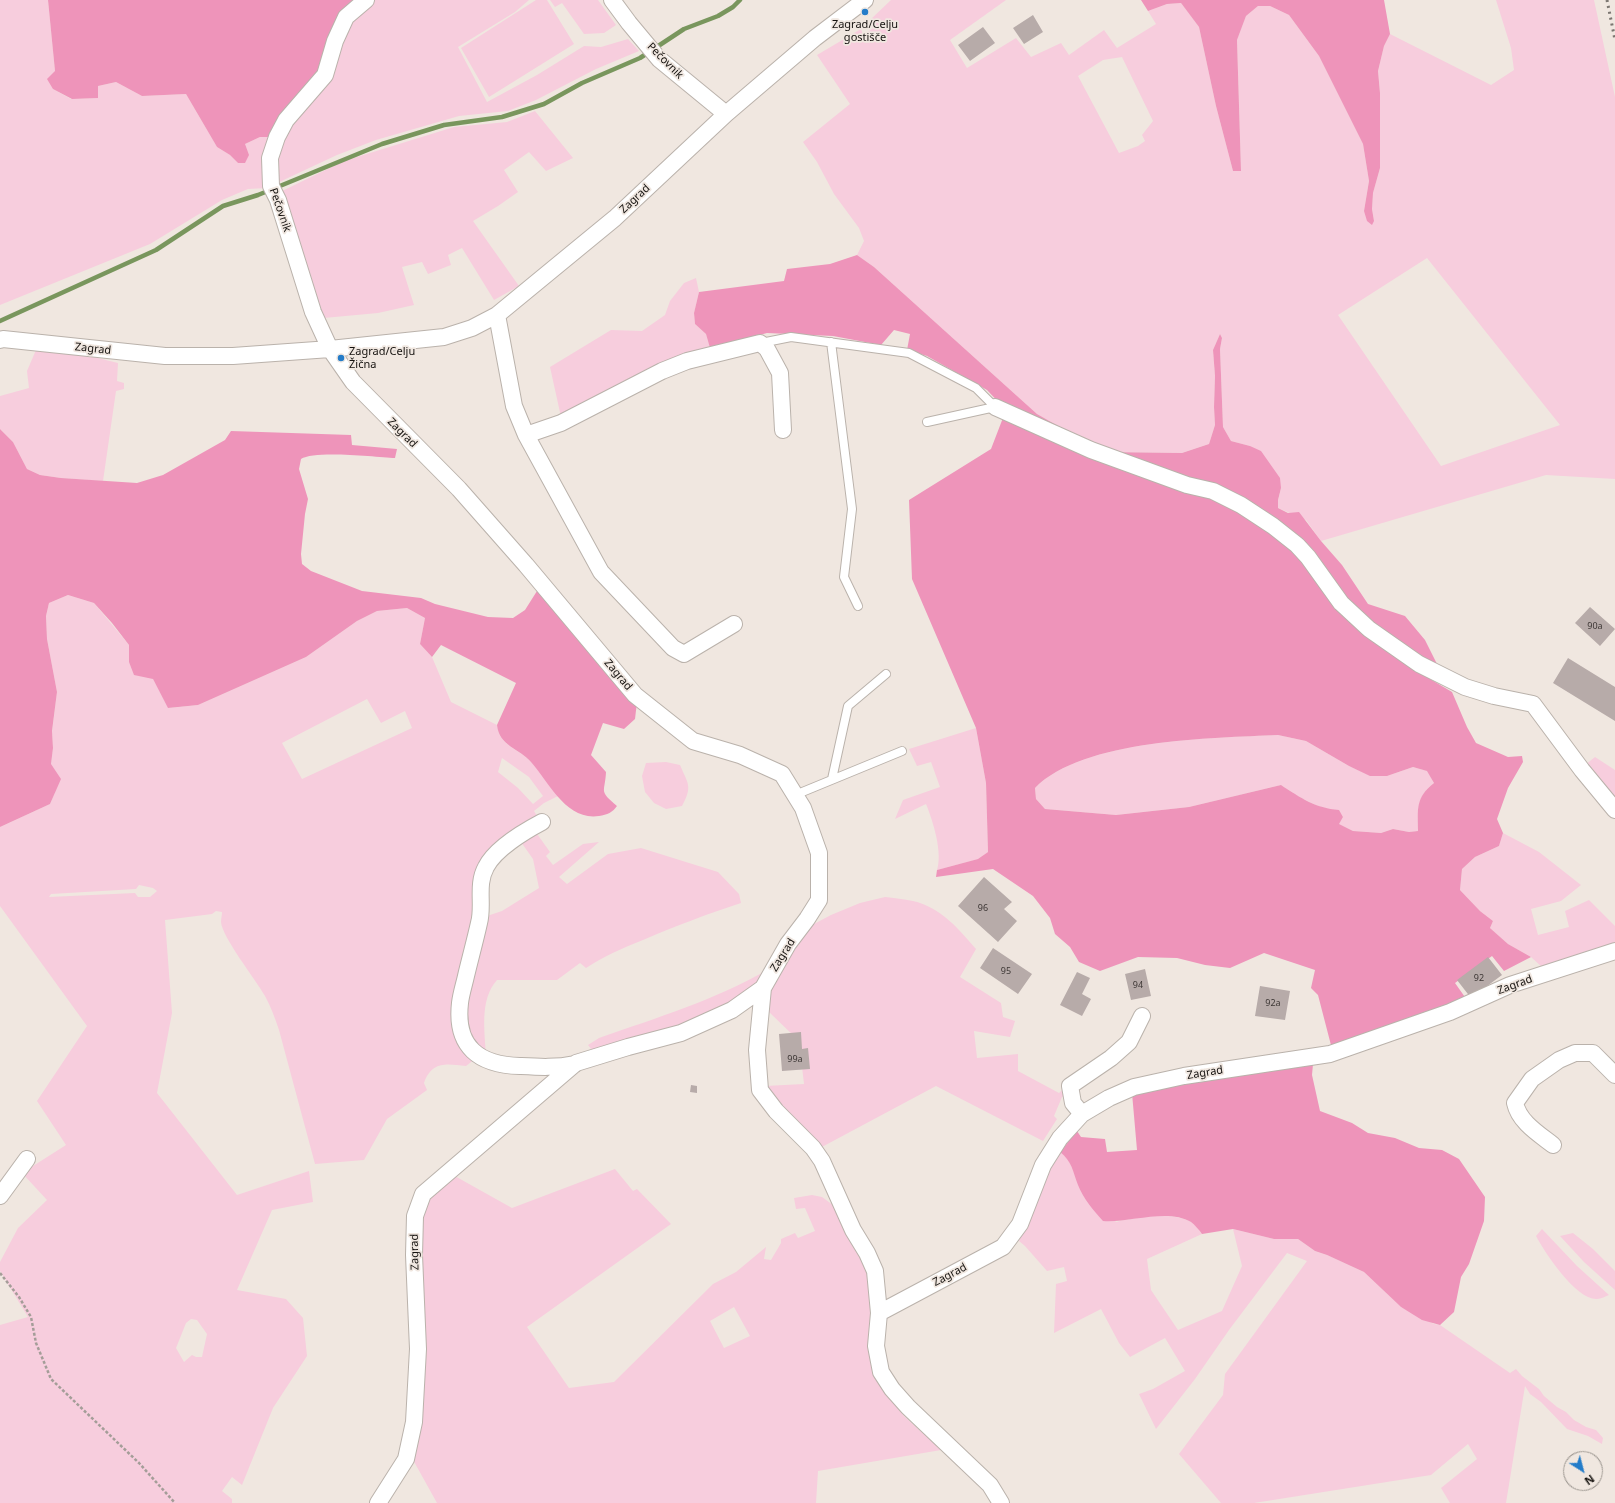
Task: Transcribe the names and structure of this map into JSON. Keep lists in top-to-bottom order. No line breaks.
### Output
{"streets":{"street":["Pečovnik","Zagrad"]},"crossings":[["Pečovnik","Zagrad"]],"places":["Zagrad/Celju gostišče","Zagrad/Celju Žična"],"house_numbers":["90a","96","95","92","94","92a","99a"],"north":"bottom right"}
